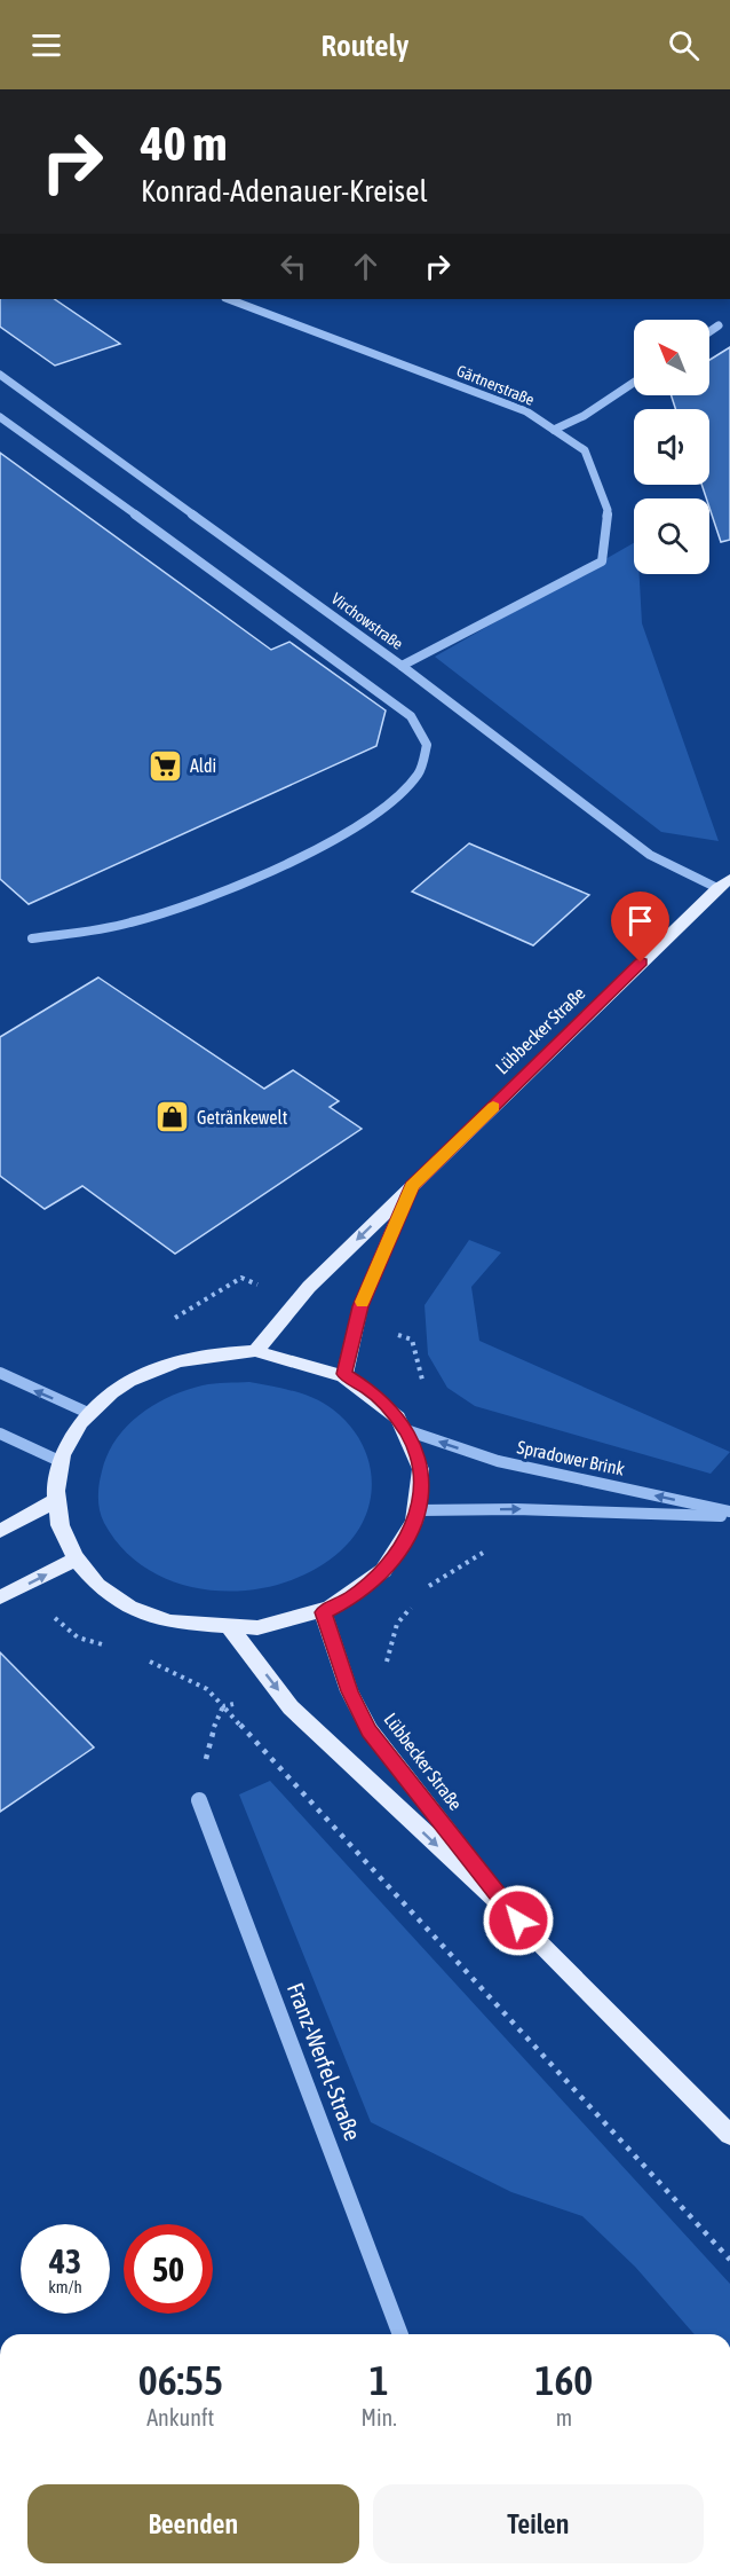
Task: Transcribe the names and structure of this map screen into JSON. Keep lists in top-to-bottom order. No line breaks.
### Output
{"streets":{"main road":["Lübbecker Straße"],"street":["Gärtnerstraße","Virchowstraße","Spradower Brink","Franz-Werfel-Straße"]},"crossings":[["Gärtnerstraße","Virchowstraße"],["Virchowstraße","Lübbecker Straße"]],"places":{"supermarket":["Aldi"],"shop":["Getränkewelt"]},"north":"top left","page":{"header":"Routely","turn":["40 m","Konrad-Adenauer-Kreisel"],"speed":"43 km/h","limit":"50","eta":["06:55","Ankunft","1","Min.","160","m"],"buttons":["Beenden","Teilen"]}}
